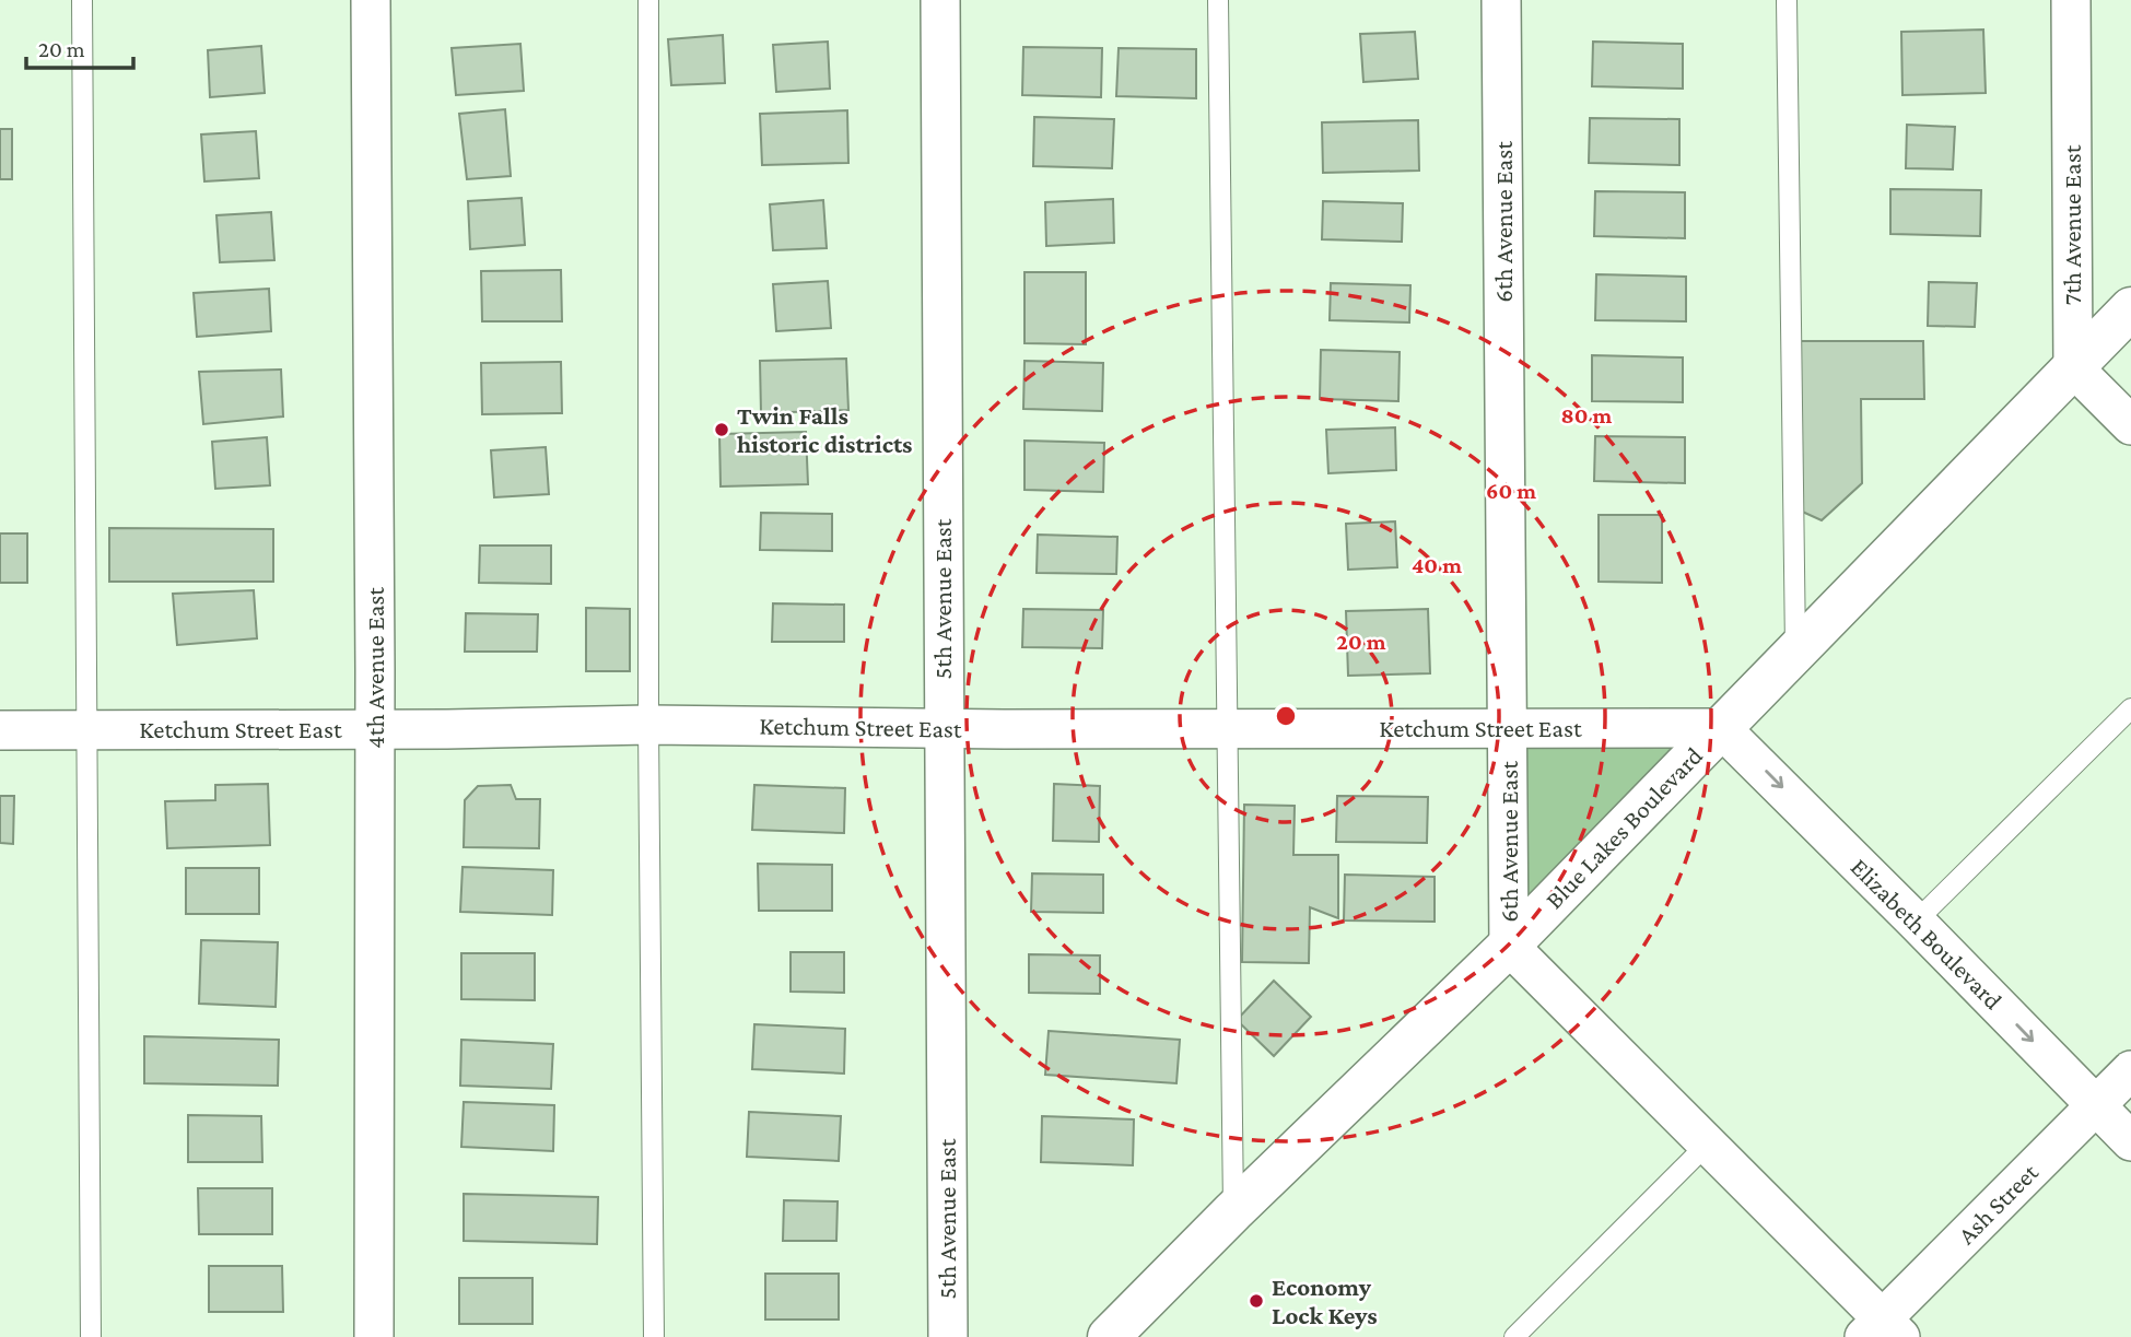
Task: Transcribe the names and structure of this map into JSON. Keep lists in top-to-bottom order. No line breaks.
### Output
{"streets":{"main road":["Blue Lakes Boulevard"],"street":["6th Avenue East","7th Avenue East","5th Avenue East","4th Avenue East","Ketchum Street East","Elizabeth Boulevard","Ash Street"]},"crossings":[["6th Avenue East","Ketchum Street East"],["6th Avenue East","Blue Lakes Boulevard"],["6th Avenue East","Ash Street"],["7th Avenue East","Blue Lakes Boulevard"],["5th Avenue East","Ketchum Street East"],["4th Avenue East","Ketchum Street East"],["Ketchum Street East","Blue Lakes Boulevard"],["Ketchum Street East","Elizabeth Boulevard"],["Blue Lakes Boulevard","Elizabeth Boulevard"],["Elizabeth Boulevard","Ash Street"]],"one_way":["Elizabeth Boulevard"],"places":["Twin Falls historic districts","Economy Lock Keys"],"scale_bar":"20 m","rings":["80 m","60 m","40 m","20 m"]}
